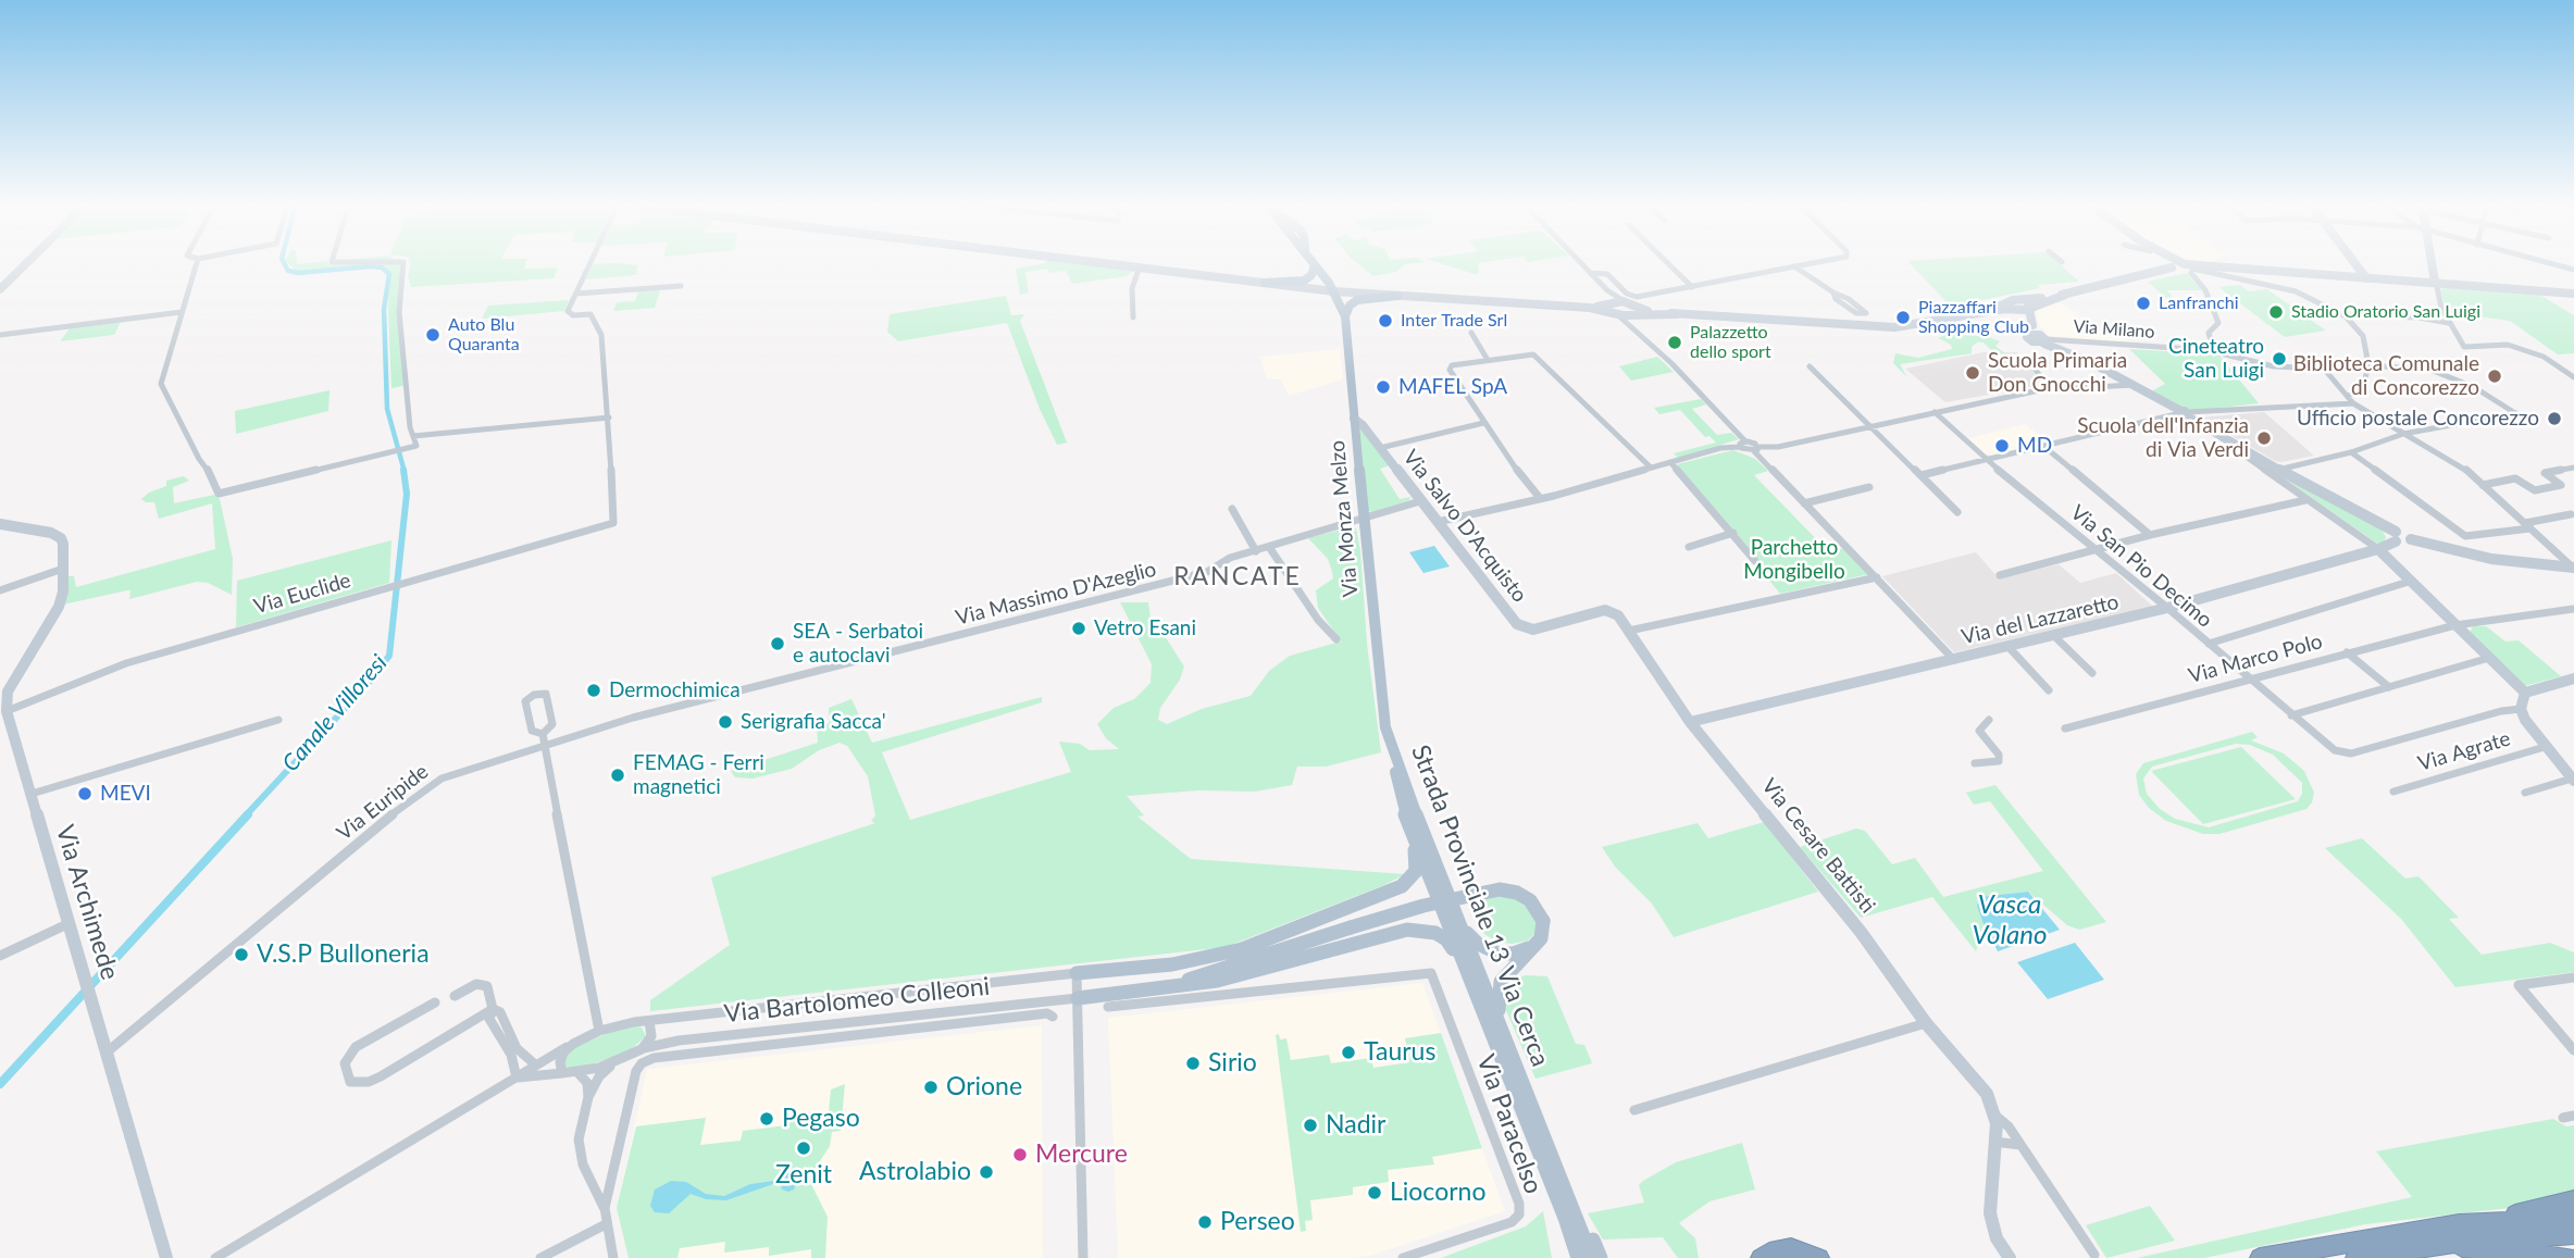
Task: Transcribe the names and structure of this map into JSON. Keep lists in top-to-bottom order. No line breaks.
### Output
{"streets":{"main road":["Via Monza Melzo","Strada Provinciale 13 Via Cerca"],"street":["Via Milano","Via Salvo D'Acquisto","Via San Pio Decimo","Via Euclide","Via Massimo D'Azeglio","Via del Lazzaretto","Via Marco Polo","Via Agrate","Via Euripide","Via Cesare Battisti","Via Archimede","Via Bartolomeo Colleoni","Via Paracelso"]},"crossings":[["Via Monza Melzo","Via Salvo D'Acquisto"],["Via Monza Melzo","Via Massimo D'Azeglio"],["Via Monza Melzo","Strada Provinciale 13 Via Cerca"],["Via Salvo D'Acquisto","Via Massimo D'Azeglio"],["Via Salvo D'Acquisto","Via Cesare Battisti"],["Via San Pio Decimo","Via del Lazzaretto"],["Via San Pio Decimo","Via Marco Polo"],["Via San Pio Decimo","Via Agrate"],["Via Euclide","Via Archimede"],["Via Massimo D'Azeglio","Via Euripide"],["Via del Lazzaretto","Via Cesare Battisti"],["Via Euripide","Via Archimede"]],"districts":["RANCATE"],"water":["Canale Villoresi","Vasca Volano"],"parks":["Parchetto Mongibello"],"places":["Lanfranchi","Stadio Oratorio San Luigi","Piazzaffari Shopping Club","Inter Trade Srl","Auto Blu Quaranta","Palazzetto dello sport","Cineteatro San Luigi","Scuola Primaria Don Gnocchi","Biblioteca Comunale di Concorezzo","MAFEL SpA","Ufficio postale Concorezzo","Scuola dell'Infanzia di Via Verdi","MD","Vetro Esani","SEA - Serbatoi e autoclavi","Dermochimica","Serigrafia Sacca'","FEMAG - Ferri magnetici","MEVI","V.S.P Bulloneria","Taurus","Sirio","Orione","Pegaso","Nadir","Zenit","Mercure","Astrolabio","Liocorno","Perseo"]}
